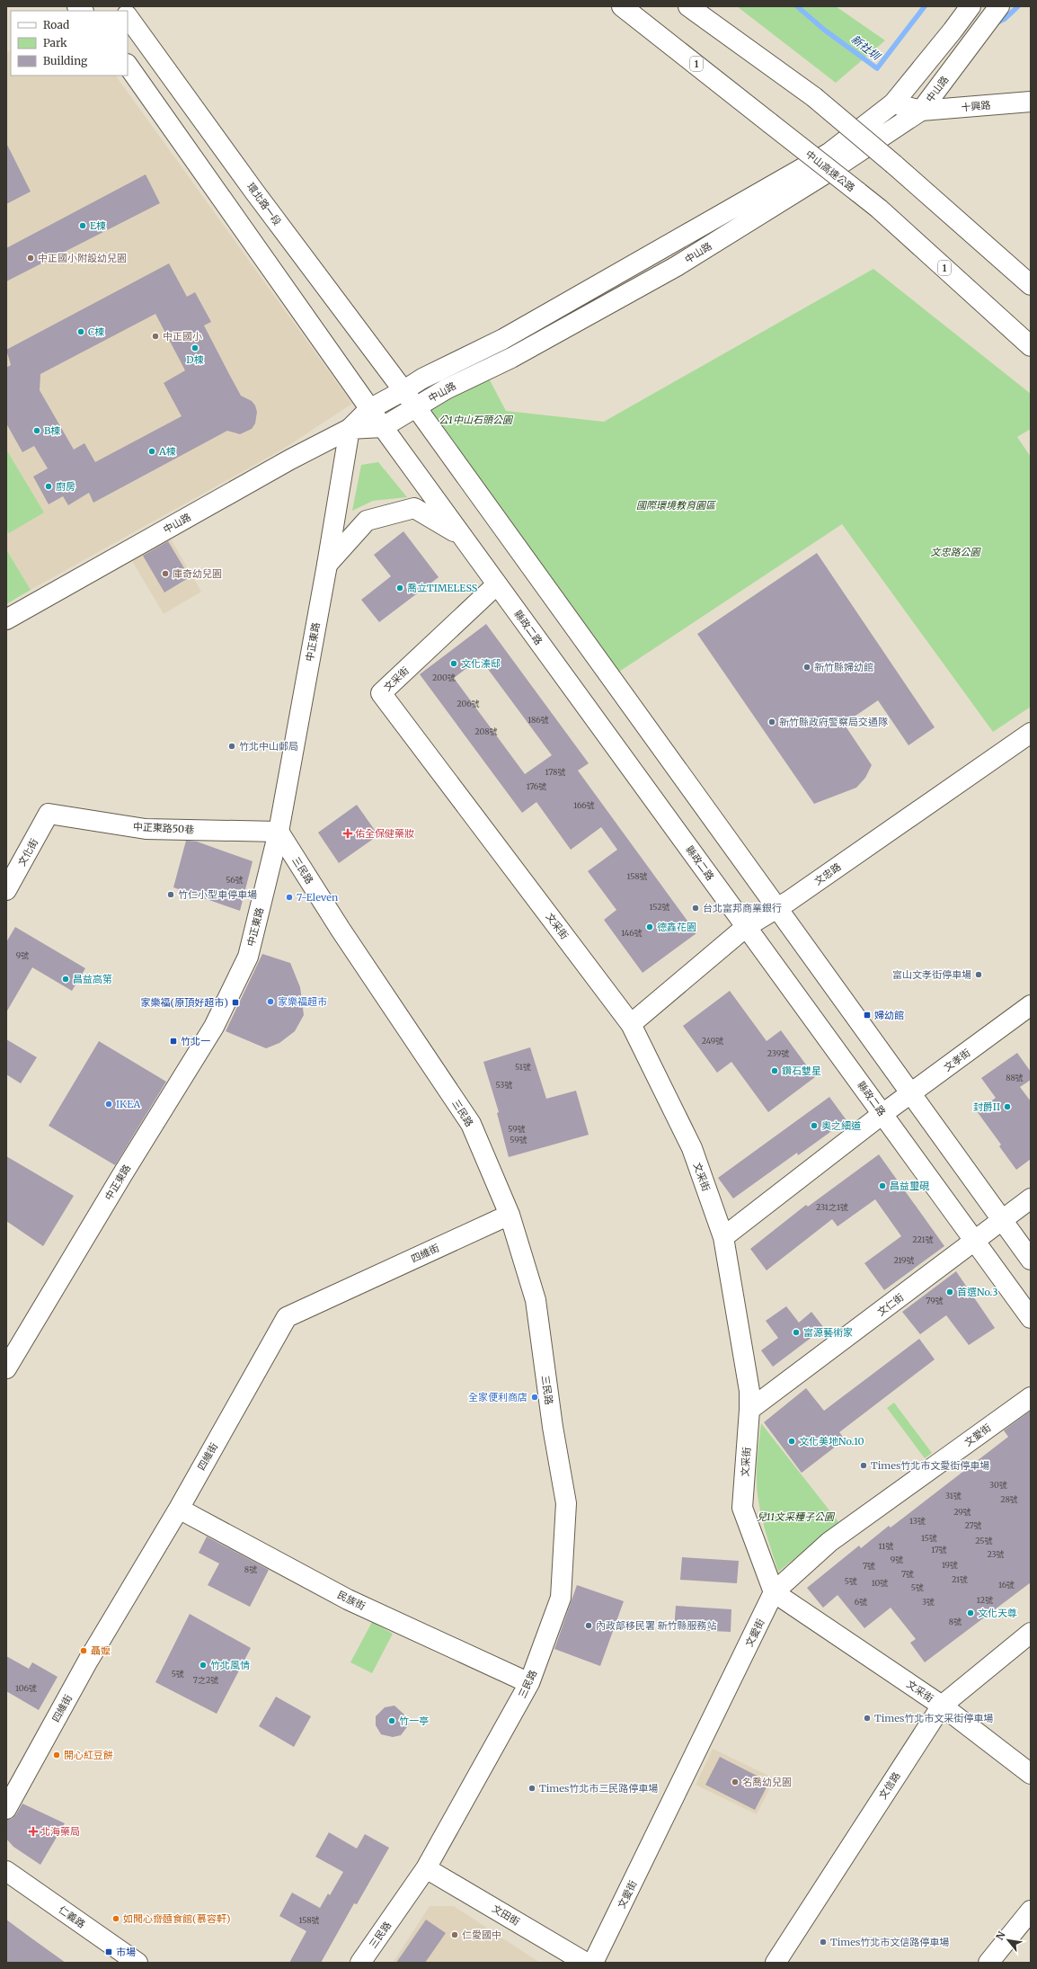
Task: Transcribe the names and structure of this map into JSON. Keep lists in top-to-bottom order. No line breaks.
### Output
{"streets":{"main road":["1","中山路","十興路","中山高速公路","環北路一段","縣政二路","中正東路","文采街","中正東路50巷","文化街","三民路","文忠路","文孝街","四維街","文仁街","文愛街","民族街","文信路","文田街","仁義路"]},"crossings":[["中山路","十興路"],["中山路","環北路一段"],["中山路","縣政二路"],["中山路","中正東路"],["縣政二路","文采街"],["縣政二路","文忠路"],["縣政二路","文孝街"],["縣政二路","文仁街"],["中正東路","中正東路50巷"],["中正東路","三民路"],["文采街","文忠路"],["文采街","文孝街"],["文采街","文仁街"],["文采街","文愛街"],["文采街","文信路"],["中正東路50巷","文化街"],["中正東路50巷","三民路"],["三民路","四維街"],["三民路","民族街"],["三民路","文田街"],["四維街","民族街"]],"water":["新社圳"],"parks":["公1中山石頭公園","國際環境教育園區","文忠路公園","兒11文采種子公園"],"places":{"other":["E棟","中正國小附設幼兒園","C棟","中正國小","D棟","B棟","A棟","廚房","庫奇幼兒園","喬立TIMELESS","文化溱邸","新竹縣婦幼館","新竹縣政府警察局交通隊","竹北中山郵局","竹仁小型車停車場","7-Eleven","台北富邦商業銀行","德鑫花園","富山文孝街停車場","昌益高第","家樂福超市","鑽石雙星","IKEA","封爵II","奧之細道","昌益璽硯","首選No.3","富源藝術家","全家便利商店","文化美地No.10","Times竹北市文愛街停車場","文化天尊","內政部移民署 新竹縣服務站","聶嬤","竹北風情","Times竹北市文采街停車場","竹一亭","開心紅豆餅","名喬幼兒園","Times竹北市三民路停車場","如聞心齋麵食館(慕容軒)","仁愛國中","Times竹北市文信路停車場"],"health":["佑全保健藥妝","北海藥局"],"transit":["家樂福(原頂好超市)","婦幼館","竹北一","市場"]},"house_numbers":["200號","206號","186號","208號","178號","176號","166號","158號","56號","152號","146號","9號","249號","239號","51號","88號","53號","59號","59號","231之1號","221號","219號","79號","30號","31號","28號","29號","13號","27號","15號","25號","11號","17號","23號","9號","19號","7號","8號","7號","21號","5號","10號","16號","5號","12號","6號","3號","8號","5號","7之2號","106號","158號"],"legend":["Road","Park","Building"],"north":"top left"}
